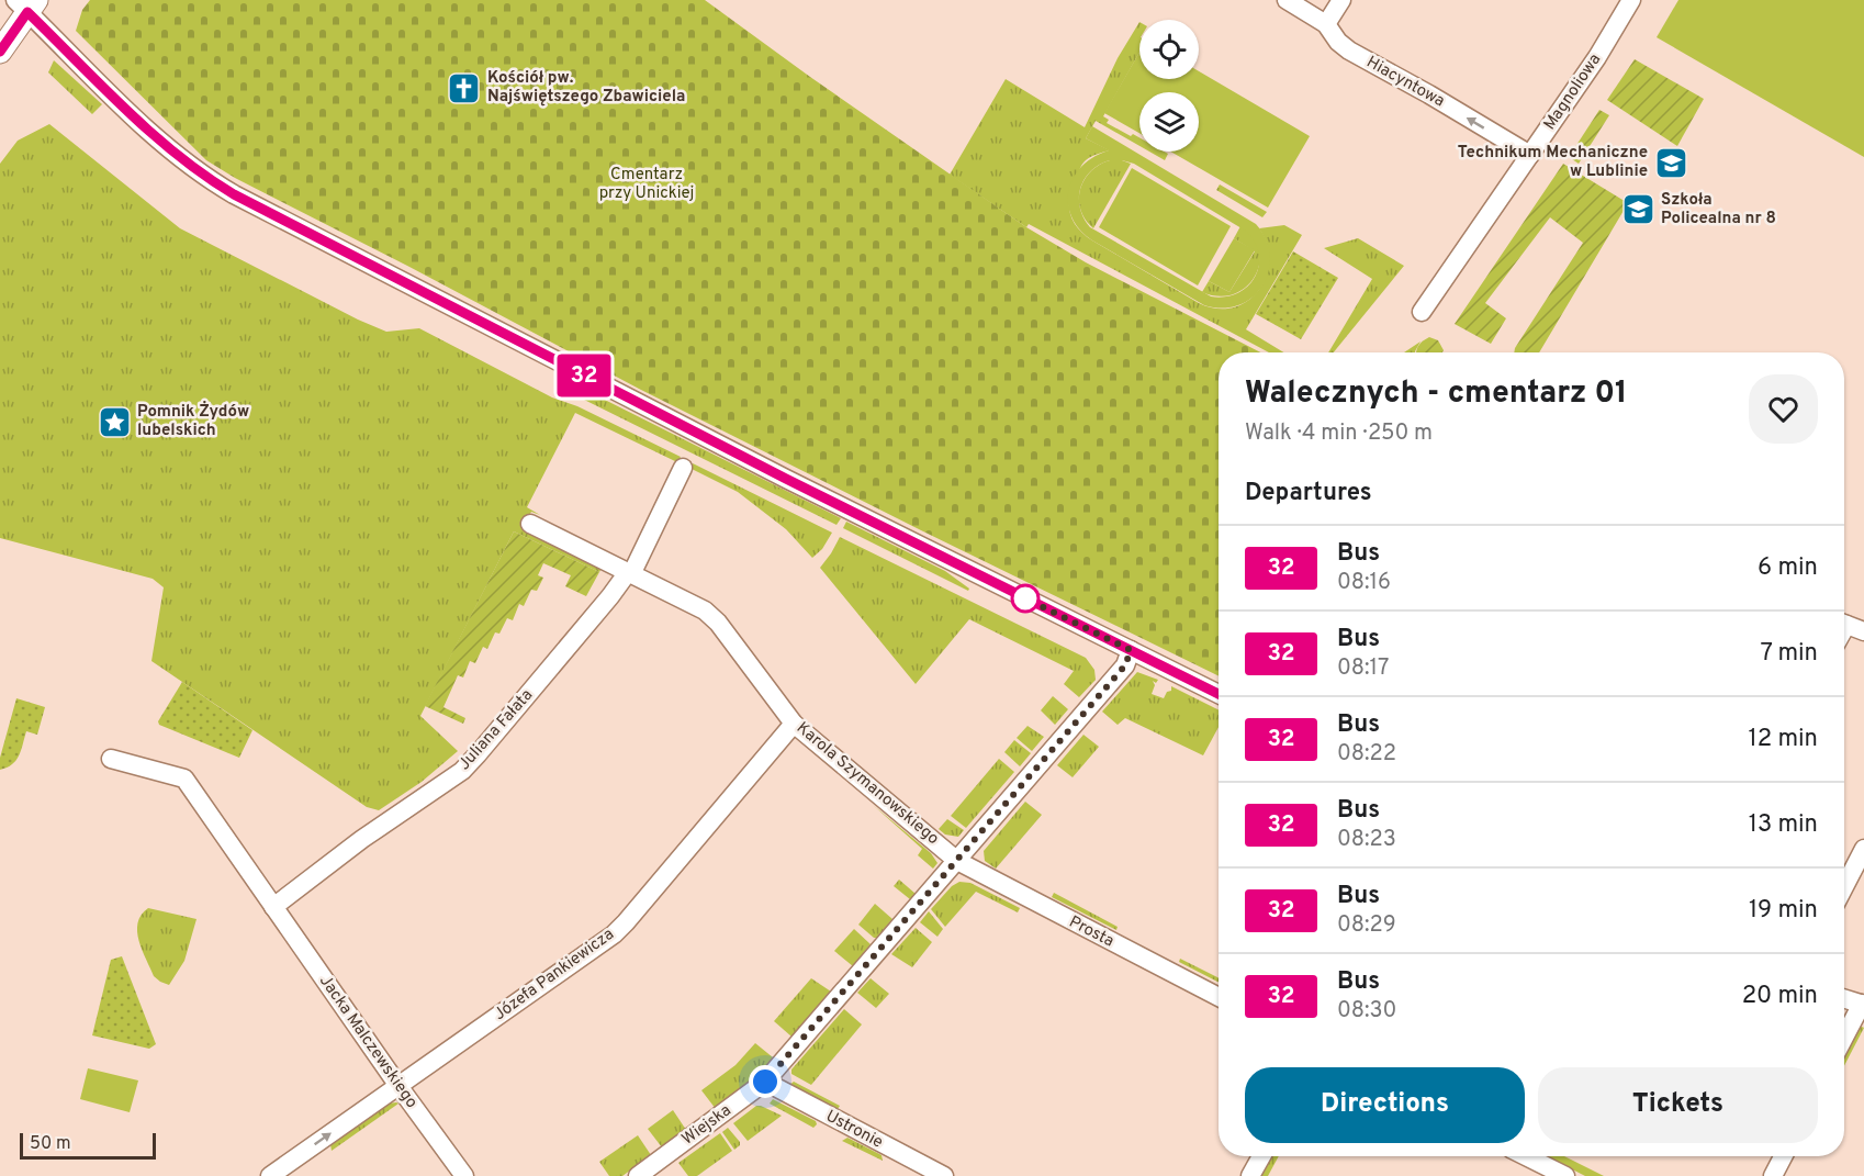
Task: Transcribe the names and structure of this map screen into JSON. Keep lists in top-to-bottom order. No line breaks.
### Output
{"streets":{"street":["Hiacyntowa","Magnoliowa","Juliana Fałata","Karola Szymanowskiego","Prosta","Józefa Pankiewicza","Jacka Malczewskiego","Wiejska","Ustronie"]},"crossings":[["Hiacyntowa","Magnoliowa"],["Juliana Fałata","Karola Szymanowskiego"],["Juliana Fałata","Jacka Malczewskiego"],["Karola Szymanowskiego","Prosta"],["Karola Szymanowskiego","Józefa Pankiewicza"],["Karola Szymanowskiego","Wiejska"],["Prosta","Wiejska"],["Józefa Pankiewicza","Jacka Malczewskiego"],["Wiejska","Ustronie"]],"one_way":["Hiacyntowa"],"parks":["Cmentarz przy Unickiej"],"places":{"church":["Kościół pw. Najświętszego Zbawiciela"],"school or university":["Technikum Mechaniczne w Lublinie","Szkoła Policealna nr 8"],"place":["Pomnik Żydów lubelskich"]},"lines":["bus line 32"],"scale_bar":"50 m","page":{"on_map":"32","heading":[["Walecznych - cmentarz 01","Walk · 4 min · 250 m"],"Departures"],"list":[{"mark":"32","name":"Bus","note":"08:16","value":"6 min"},{"mark":"32","name":"Bus","note":"08:17","value":"7 min"},{"mark":"32","name":"Bus","note":"08:22","value":"12 min"},{"mark":"32","name":"Bus","note":"08:23","value":"13 min"},{"mark":"32","name":"Bus","note":"08:29","value":"19 min"},{"mark":"32","name":"Bus","note":"08:30","value":"20 min"}],"buttons":["Directions","Tickets"],"scale":"50 m"}}
